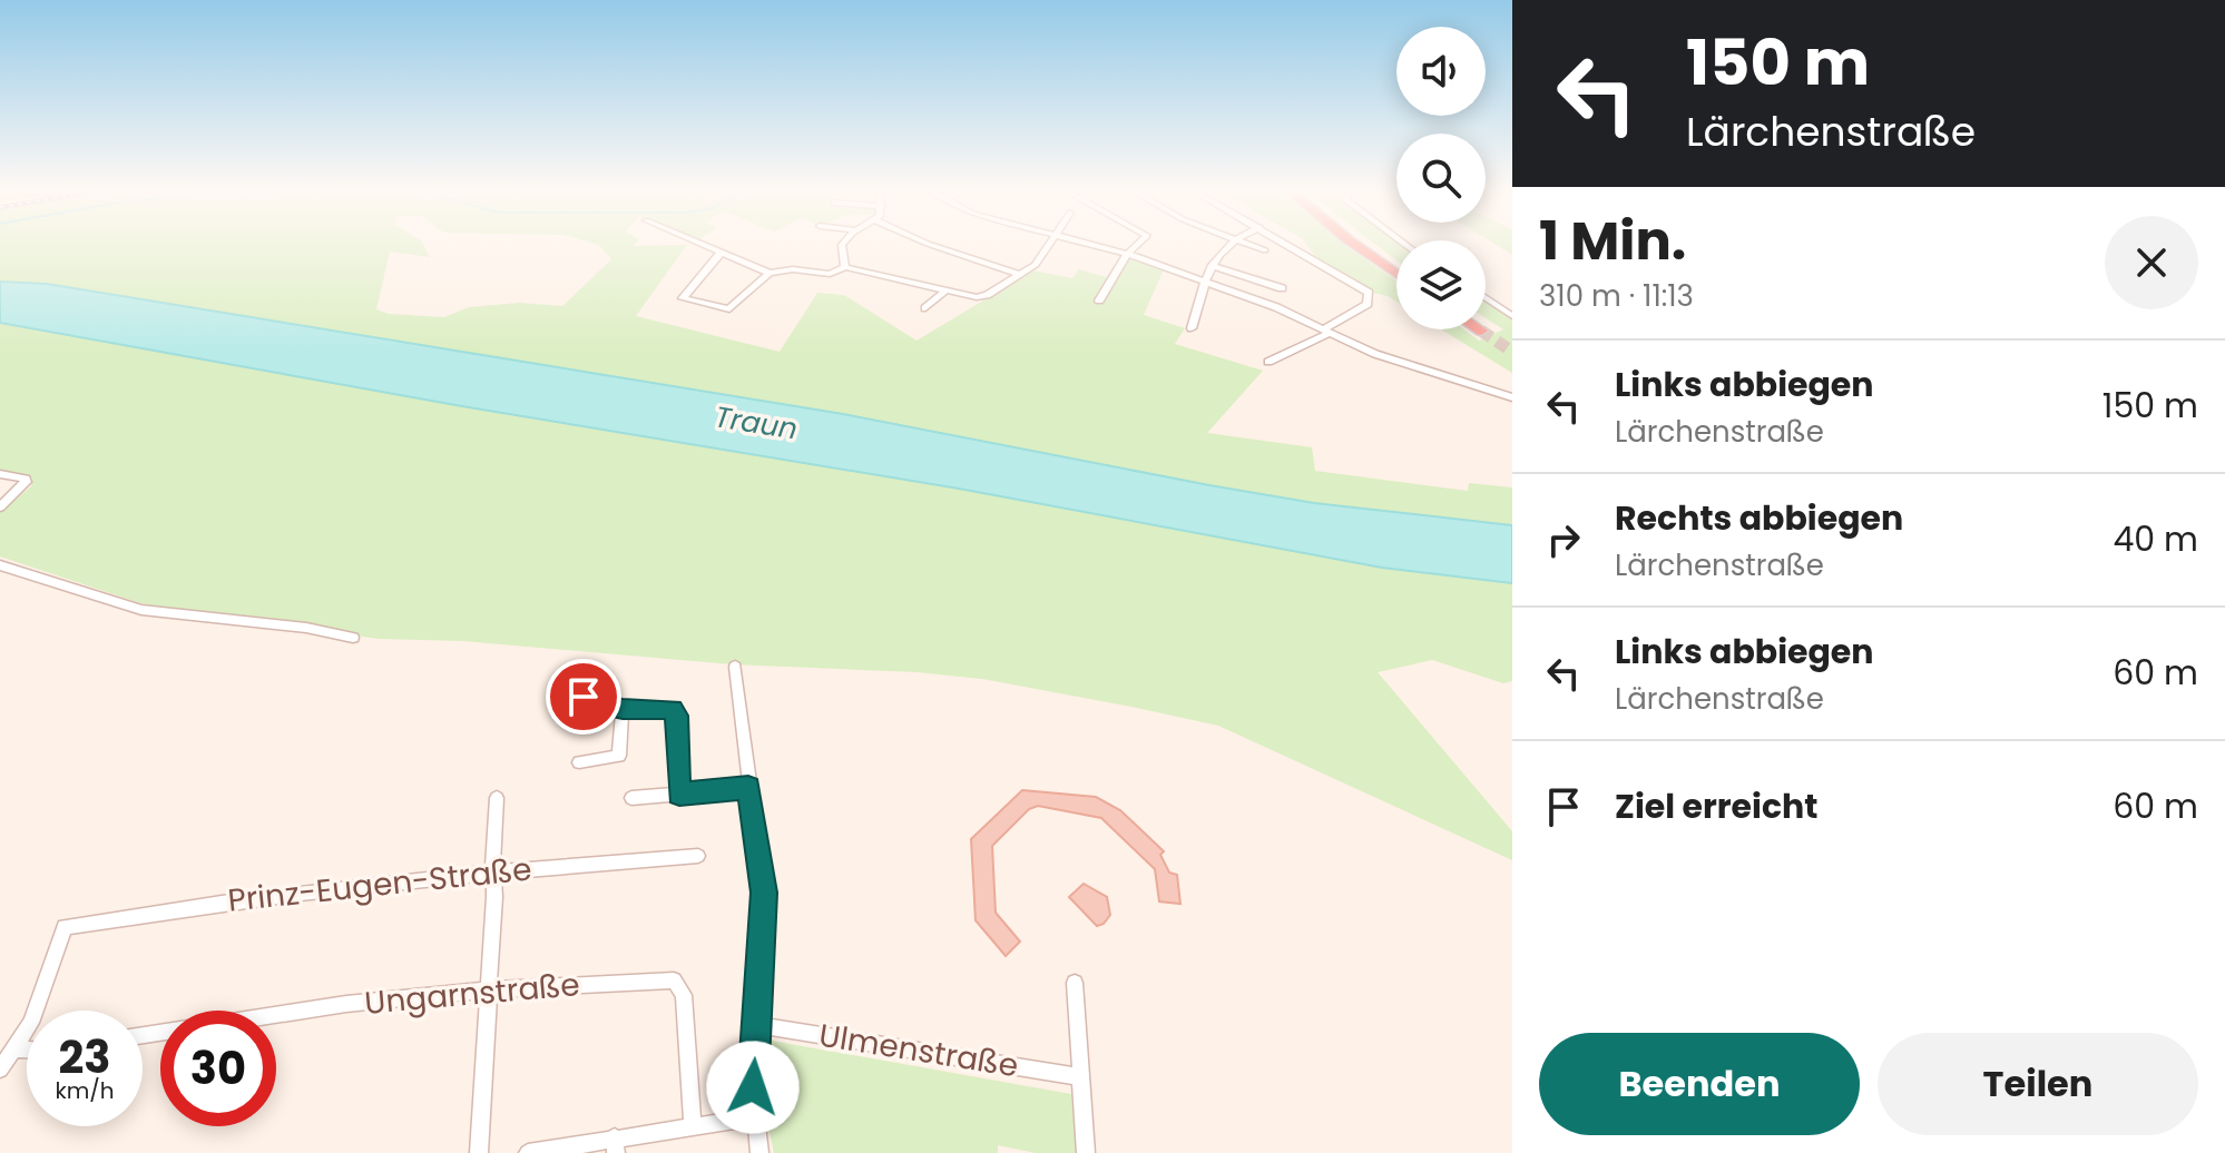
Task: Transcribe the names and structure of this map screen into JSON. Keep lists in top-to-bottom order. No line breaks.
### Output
{"streets":{"street":["Prinz-Eugen-Straße","Ungarnstraße","Ulmenstraße"]},"water":["Traun"],"page":{"turn":["150 m","Lärchenstraße"],"heading":["1 Min.","310 m · 11:13"],"list":[{"name":"Links abbiegen","note":"Lärchenstraße","value":"150 m"},{"name":"Rechts abbiegen","note":"Lärchenstraße","value":"40 m"},{"name":"Links abbiegen","note":"Lärchenstraße","value":"60 m"},{"name":"Ziel erreicht","value":"60 m"}],"speed":"23 km/h","limit":"30","buttons":["Beenden","Teilen"]}}
